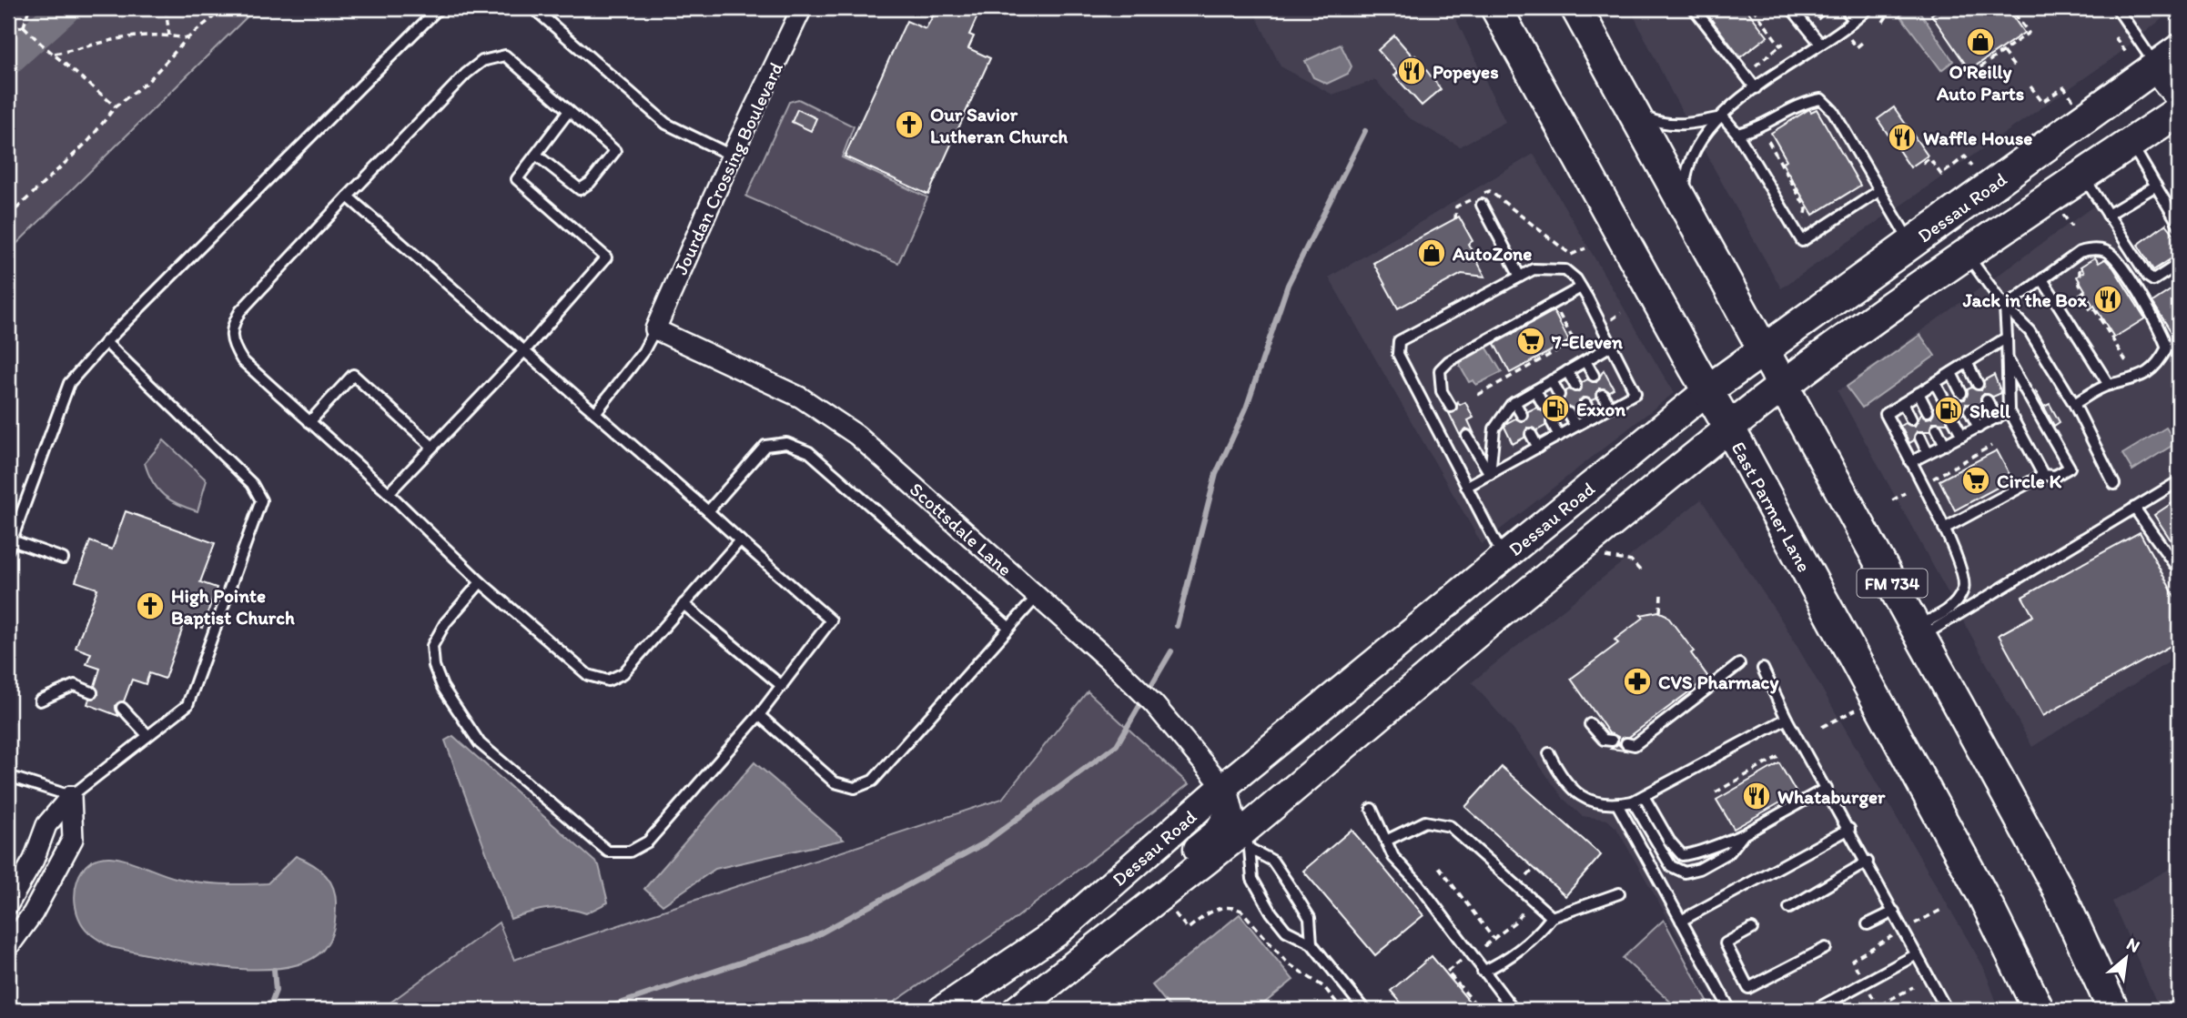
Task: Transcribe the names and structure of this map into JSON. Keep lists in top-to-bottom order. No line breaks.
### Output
{"streets":{"main road":["Dessau Road","East Parmer Lane","FM 734"],"street":["Jourdan Crossing Boulevard","Scottsdale Lane"]},"crossings":[["Jourdan Crossing Boulevard","Scottsdale Lane"],["Dessau Road","East Parmer Lane"],["Dessau Road","Scottsdale Lane"],["Dessau Road","FM 734"]],"places":{"shop":["O'Reilly Auto Parts","AutoZone"],"restaurant":["Popeyes","Waffle House","Jack in the Box","Whataburger"],"church":["Our Savior Lutheran Church","High Pointe Baptist Church"],"supermarket":["7-Eleven","Circle K"],"fuel station":["Exxon","Shell"],"pharmacy":["CVS Pharmacy"]},"north":"top right"}
